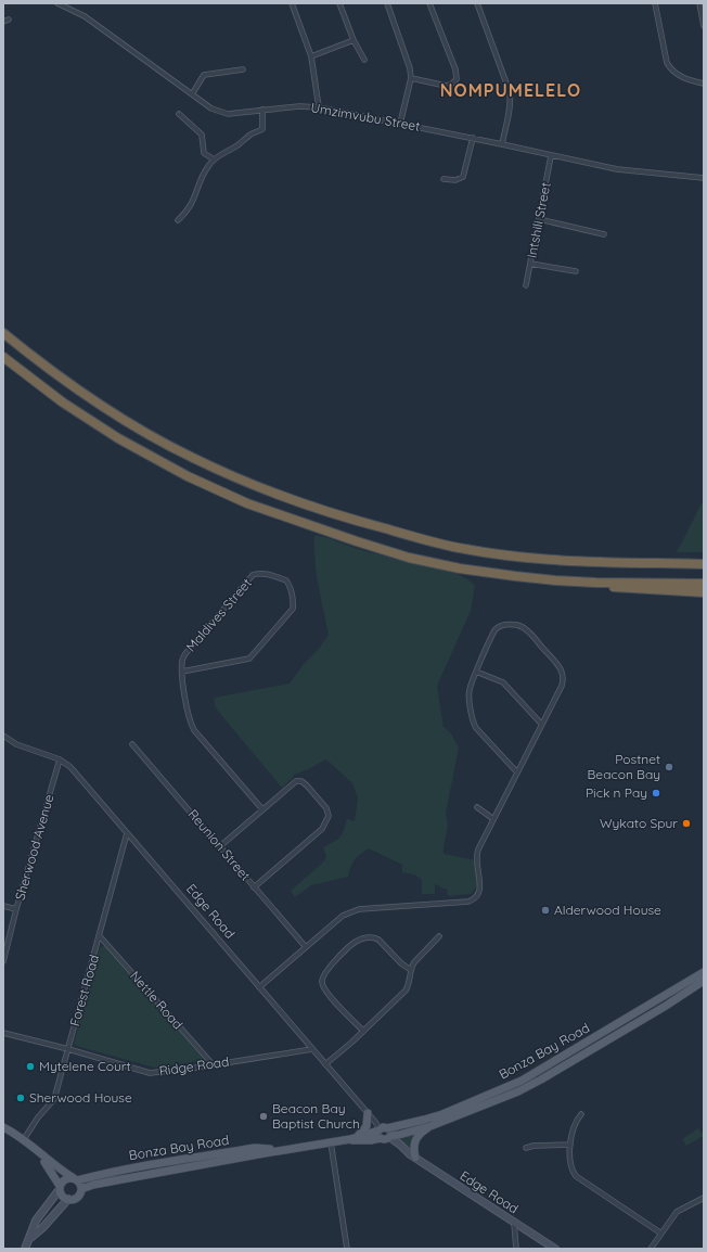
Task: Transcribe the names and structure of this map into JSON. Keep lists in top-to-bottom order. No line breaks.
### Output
{"streets":{"main road":["Bonza Bay Road"],"street":["Umzimvubu Street","Intshili Street","Maldives Street","Reunion Street","Sherwood Avenue","Edge Road","Forest Road","Nettle Road","Ridge Road"]},"crossings":[["Umzimvubu Street","Intshili Street"],["Sherwood Avenue","Edge Road"],["Edge Road","Forest Road"],["Edge Road","Bonza Bay Road"],["Edge Road","Ridge Road"],["Forest Road","Nettle Road"],["Forest Road","Ridge Road"],["Nettle Road","Ridge Road"]],"districts":["NOMPUMELELO"],"places":["Postnet Beacon Bay","Pick n Pay","Wykato Spur","Alderwood House","Mytelene Court","Sherwood House","Beacon Bay Baptist Church"]}
